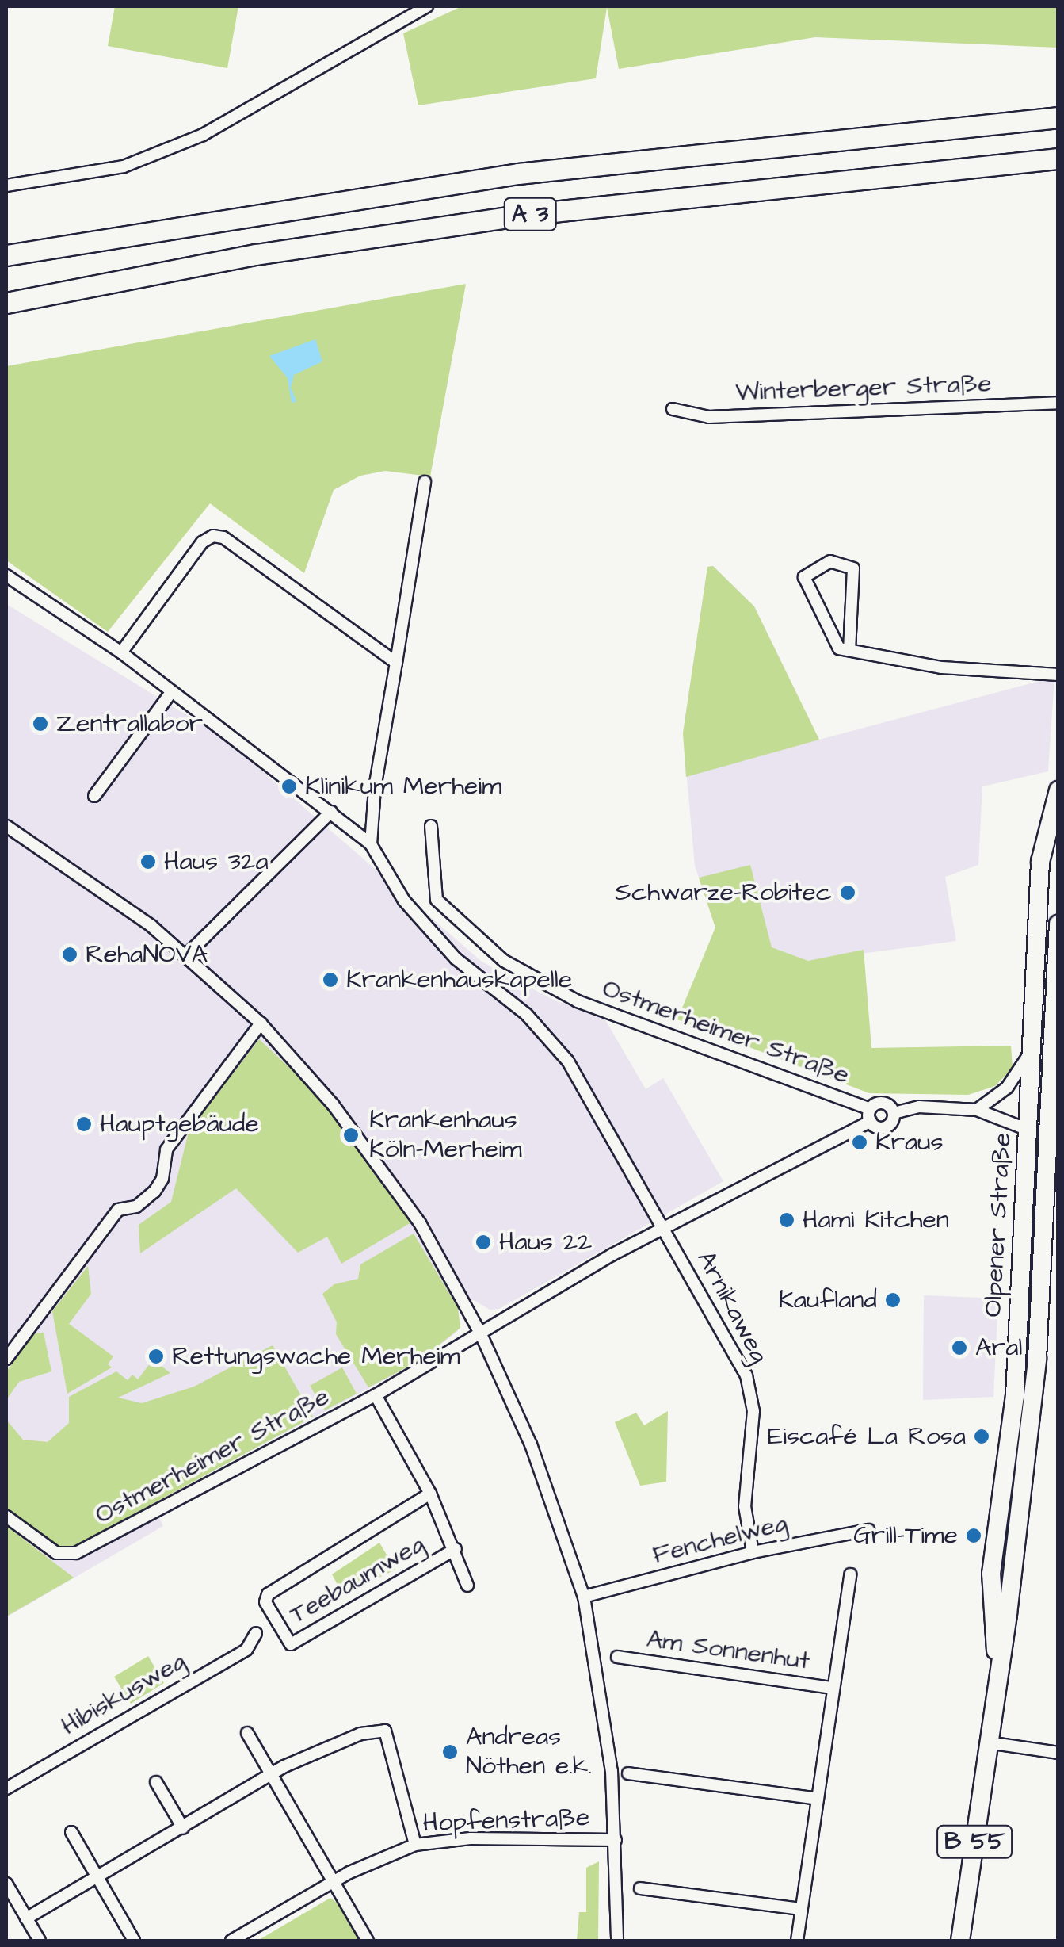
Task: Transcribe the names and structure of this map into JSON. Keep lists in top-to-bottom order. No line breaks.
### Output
{"streets":{"highway":["A 3"],"main road":["Olpener Straße","B 55"],"street":["Winterberger Straße","Ostmerheimer Straße","Arnikaweg","Fenchelweg","Teebaumweg","Am Sonnenhut","Hibiskusweg","Hopfenstraße"]},"crossings":[["Ostmerheimer Straße","Arnikaweg"],["Ostmerheimer Straße","Teebaumweg"],["Arnikaweg","Fenchelweg"]],"places":["Zentrallabor","Klinikum Merheim","Haus 32a","Schwarze-Robitec","RehaNOVA","Krankenhauskapelle","Hauptgebäude","Krankenhaus Köln-Merheim","Kraus","Hami Kitchen","Haus 22","Kaufland","Aral","Rettungswache Merheim","Eiscafé La Rosa","Grill-Time","Andreas Nöthen e.k."]}
